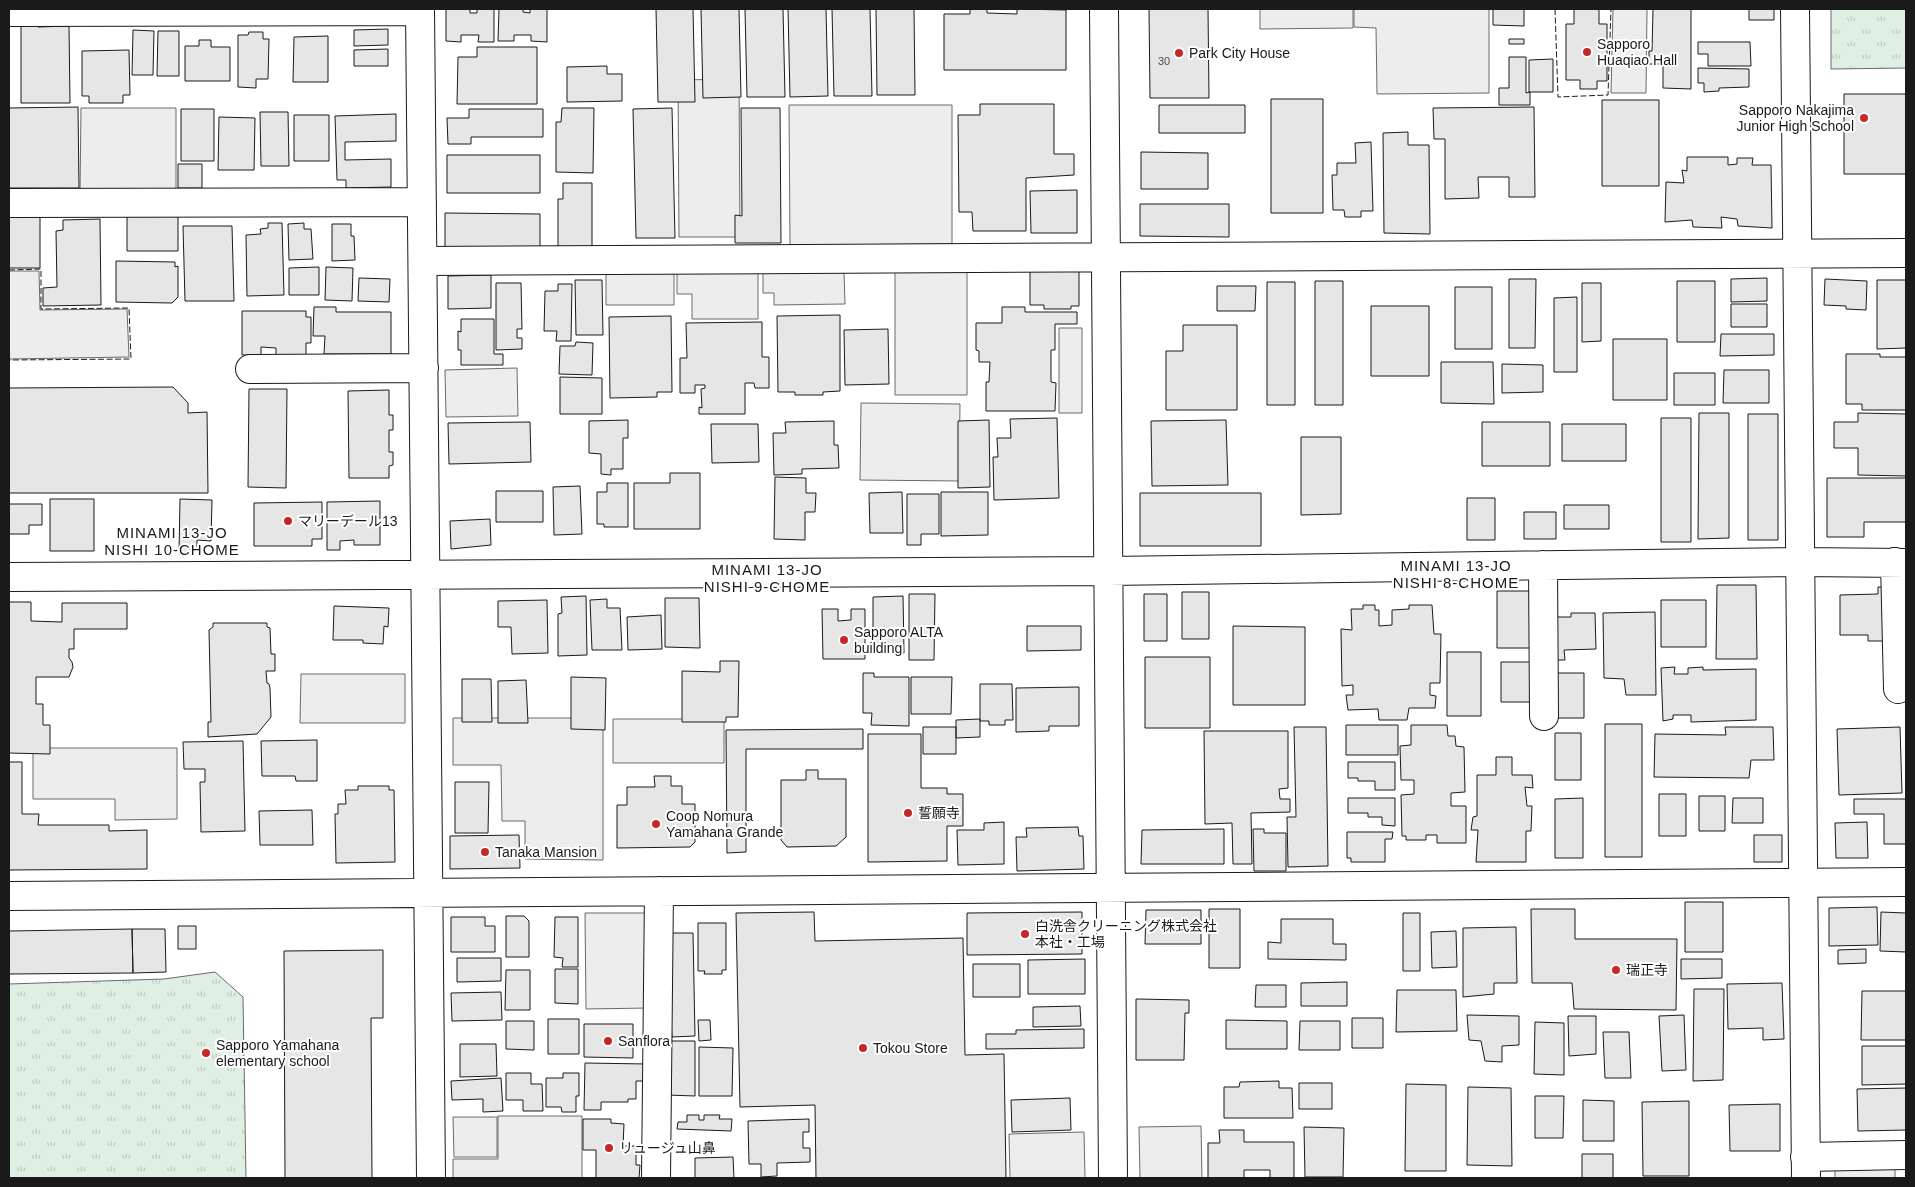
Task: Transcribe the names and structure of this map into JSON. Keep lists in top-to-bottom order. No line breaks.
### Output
{"districts":["MINAMI 13-JO NISHI 10-CHOME","MINAMI 13-JO NISHI 8-CHOME","MINAMI 13-JO NISHI 9-CHOME"],"places":["Sapporo Huaqiao Hall","Park City House","Sapporo Nakajima Junior High School","マリーデール13","Sapporo ALTA building","誓願寺","Coop Nomura Yamahana Grande","Tanaka Mansion","白洗舎クリーニング株式会社 本社・工場","瑞正寺","Sanflora","Tokou Store","Sapporo Yamahana elementary school","リュージュ山鼻"],"house_numbers":["30"]}
